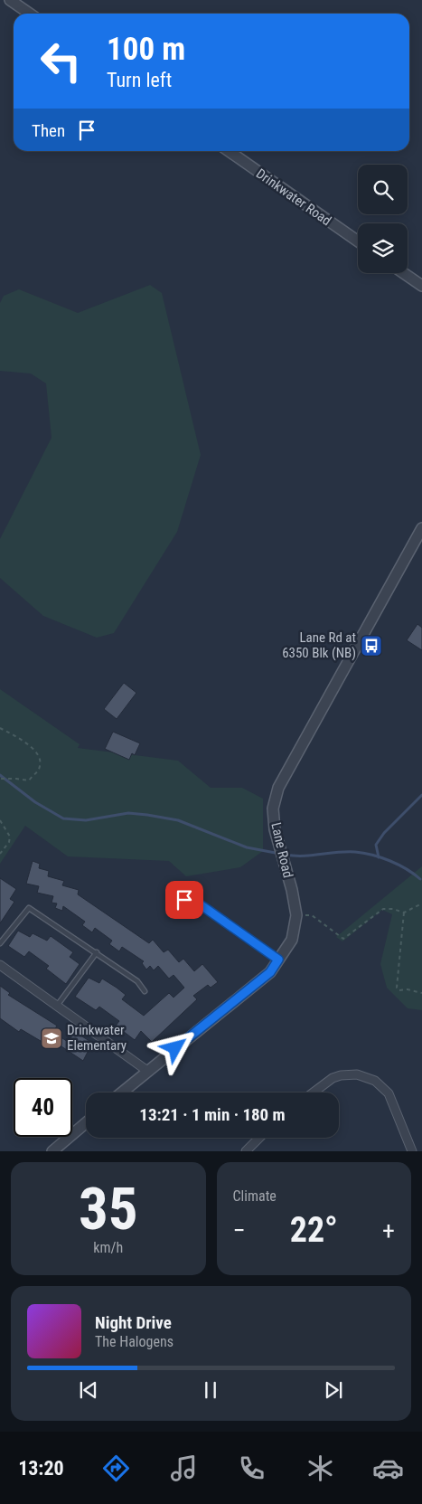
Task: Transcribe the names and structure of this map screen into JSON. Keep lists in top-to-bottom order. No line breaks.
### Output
{"streets":{"street":["Drinkwater Road","Lane Road"]},"places":{"bus stop":["Lane Rd at 6350 Blk (NB)"],"school or university":["Drinkwater Elementary"]},"page":{"turn":["100 m","Turn left"],"then":"Then","limit":"40","trip":"13:21 · 1 min · 180 m","tile":[["35","km/h"],"Climate"],"heat":["−","22°","+"],"song":["Night Drive","The Halogens"],"tabs":"13:20"}}
